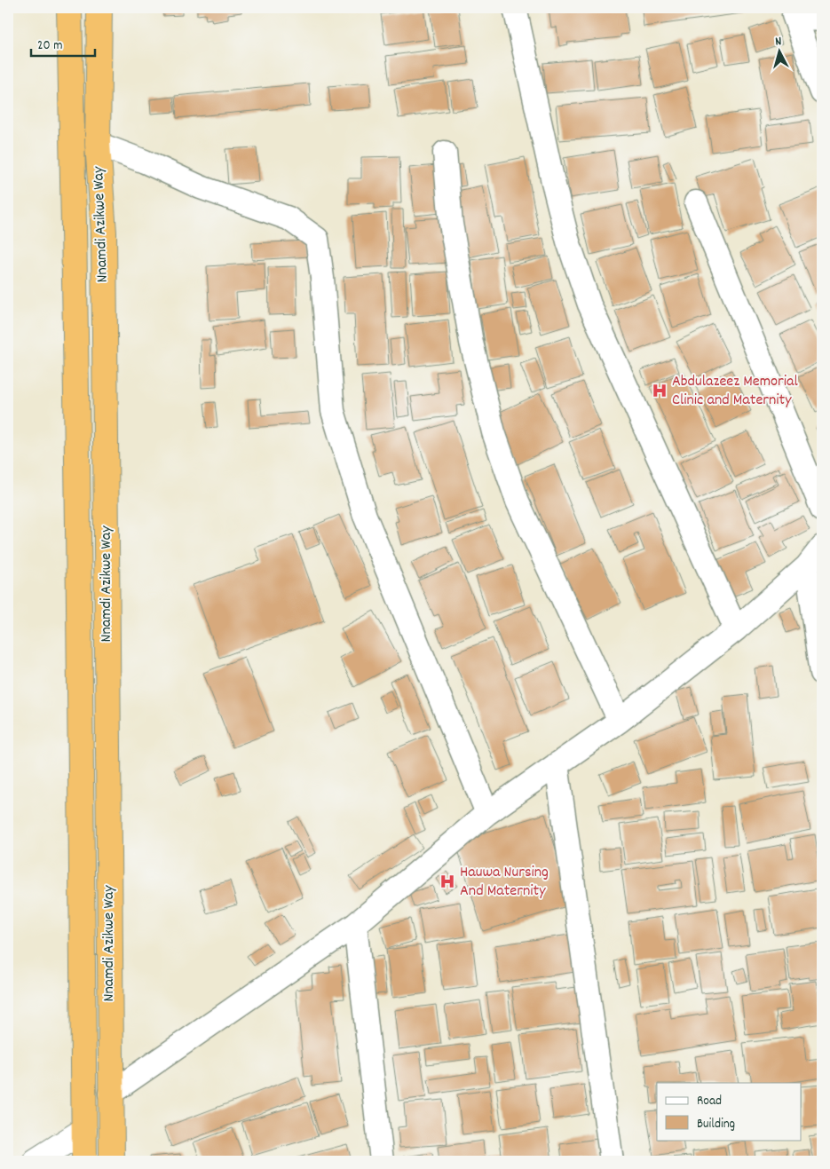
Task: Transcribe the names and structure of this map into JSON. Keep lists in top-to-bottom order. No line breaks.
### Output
{"streets":{"highway":["Nnamdi Azikwe Way"]},"places":{"hospital":["Abdulazeez Memorial Clinic and Maternity","Hauwa Nursing And Maternity"]},"legend":["Road","Building"],"scale_bar":"20 m","north":"top"}
